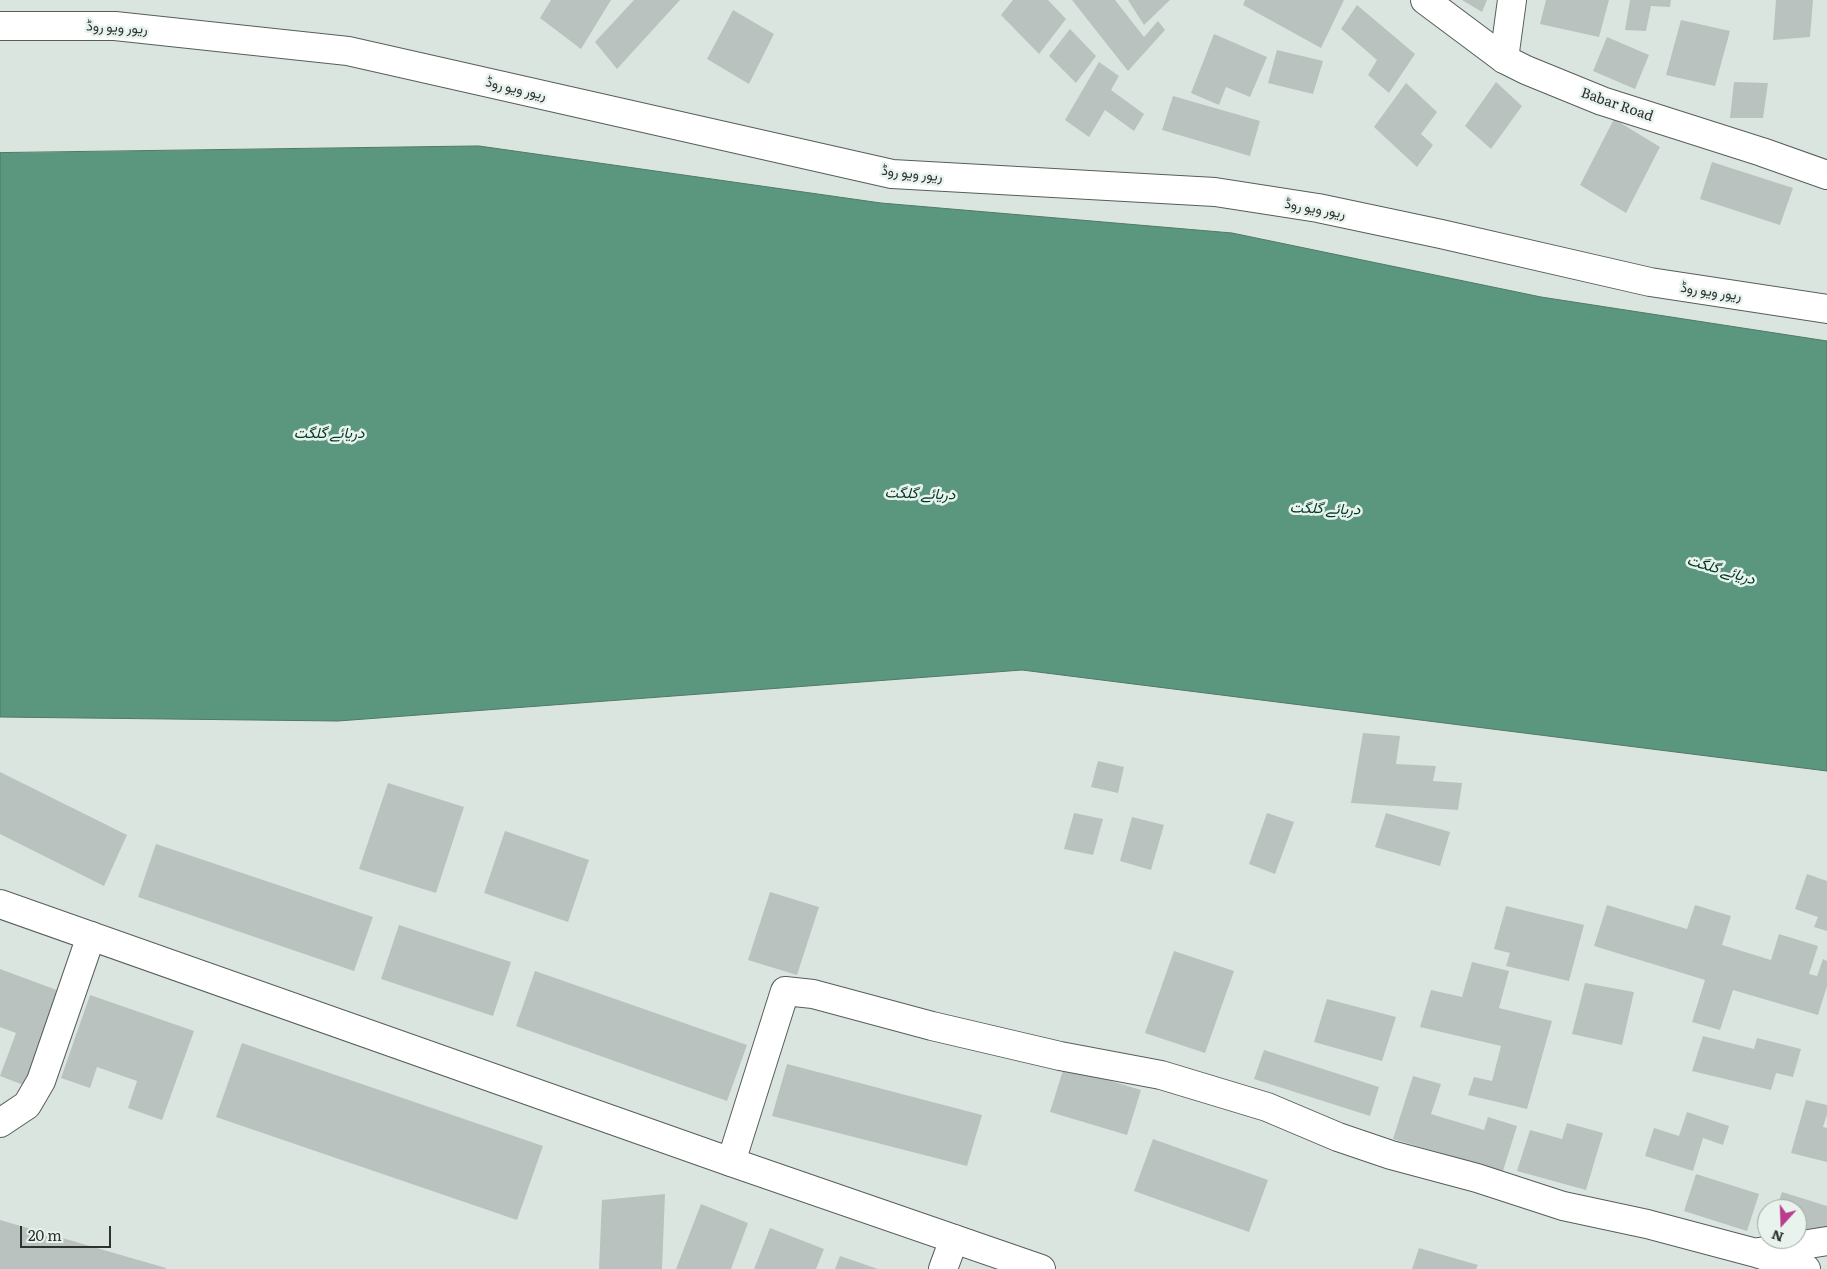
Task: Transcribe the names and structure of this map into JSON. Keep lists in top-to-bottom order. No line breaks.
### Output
{"streets":{"main road":["ریور ویو روڈ","Babar Road"]},"water":["دریائے گلگت"],"scale_bar":"20 m","north":"bottom"}
